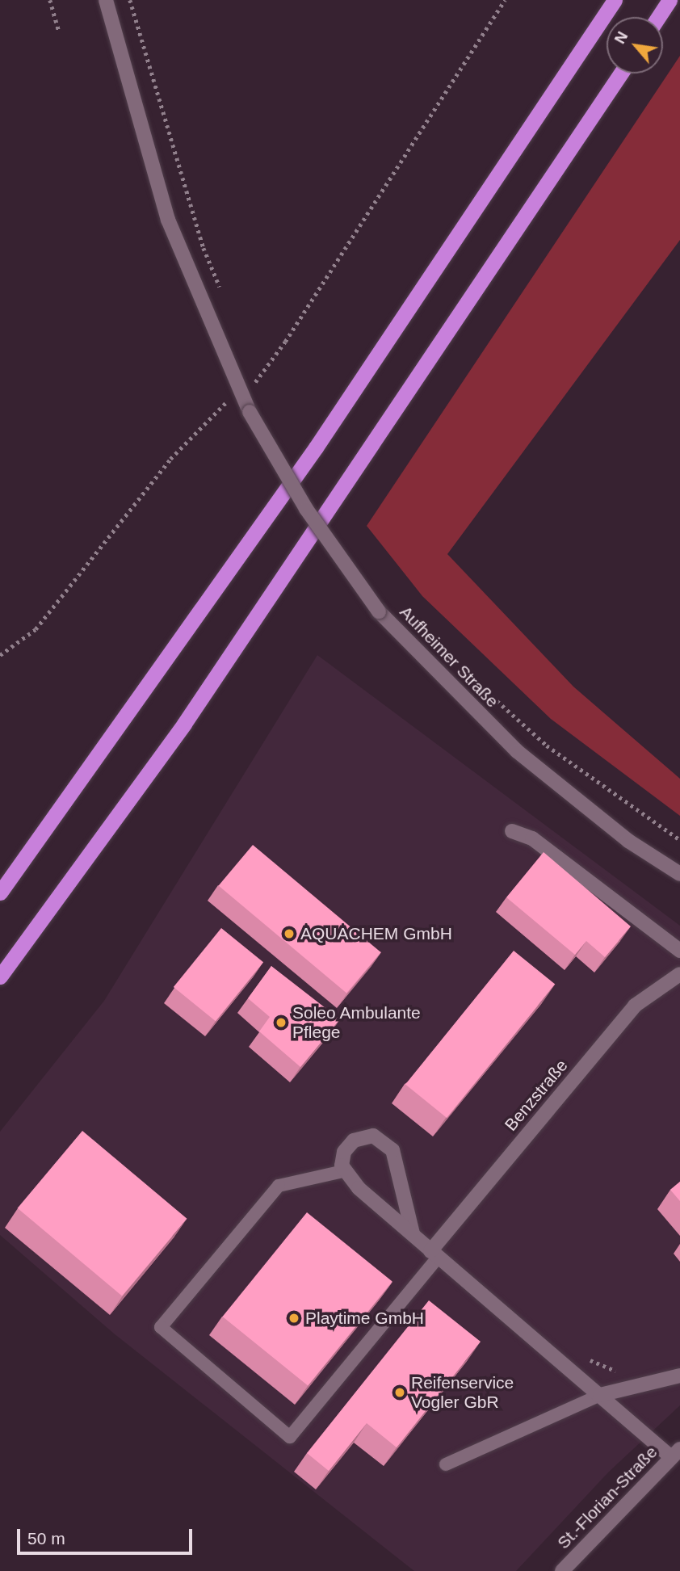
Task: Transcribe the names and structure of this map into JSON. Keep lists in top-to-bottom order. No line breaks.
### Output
{"streets":{"street":["Aufheimer Straße","Benzstraße","St.-Florian-Straße"]},"places":["AQUACHEM GmbH","Soleo Ambulante Pflege","Playtime GmbH","Reifenservice Vogler GbR"],"scale_bar":"50 m","north":"top left"}
